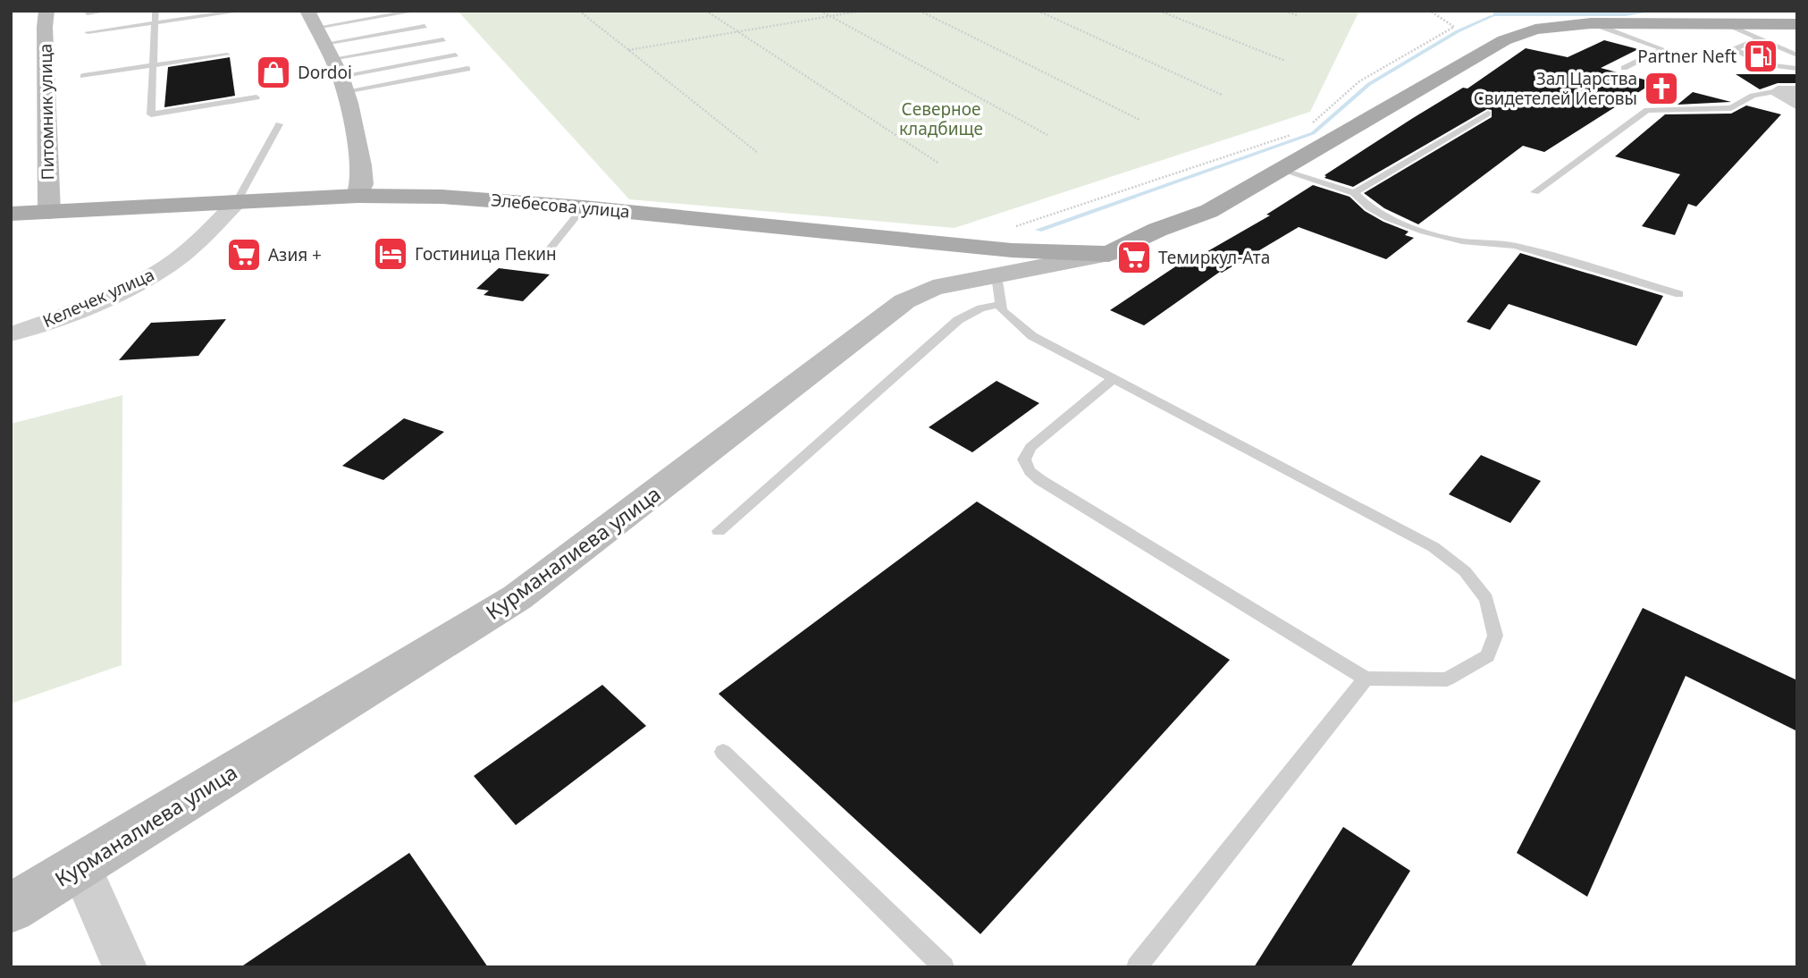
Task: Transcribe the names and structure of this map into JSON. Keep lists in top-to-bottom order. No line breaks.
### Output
{"streets":{"main road":["Элебесова улица"],"street":["Питомник улица","Келечек улица","Курманалиева улица"]},"crossings":[["Питомник улица","Элебесова улица"],["Элебесова улица","Келечек улица"],["Элебесова улица","Курманалиева улица"]],"parks":["Северное кладбище"],"places":{"fuel station":["Partner Neft"],"shop":["Dordoi"],"church":["Зал Царства Свидетелей Иеговы"],"hotel":["Гостиница Пекин"],"supermarket":["Азия +","Темиркул-Ата"]}}
